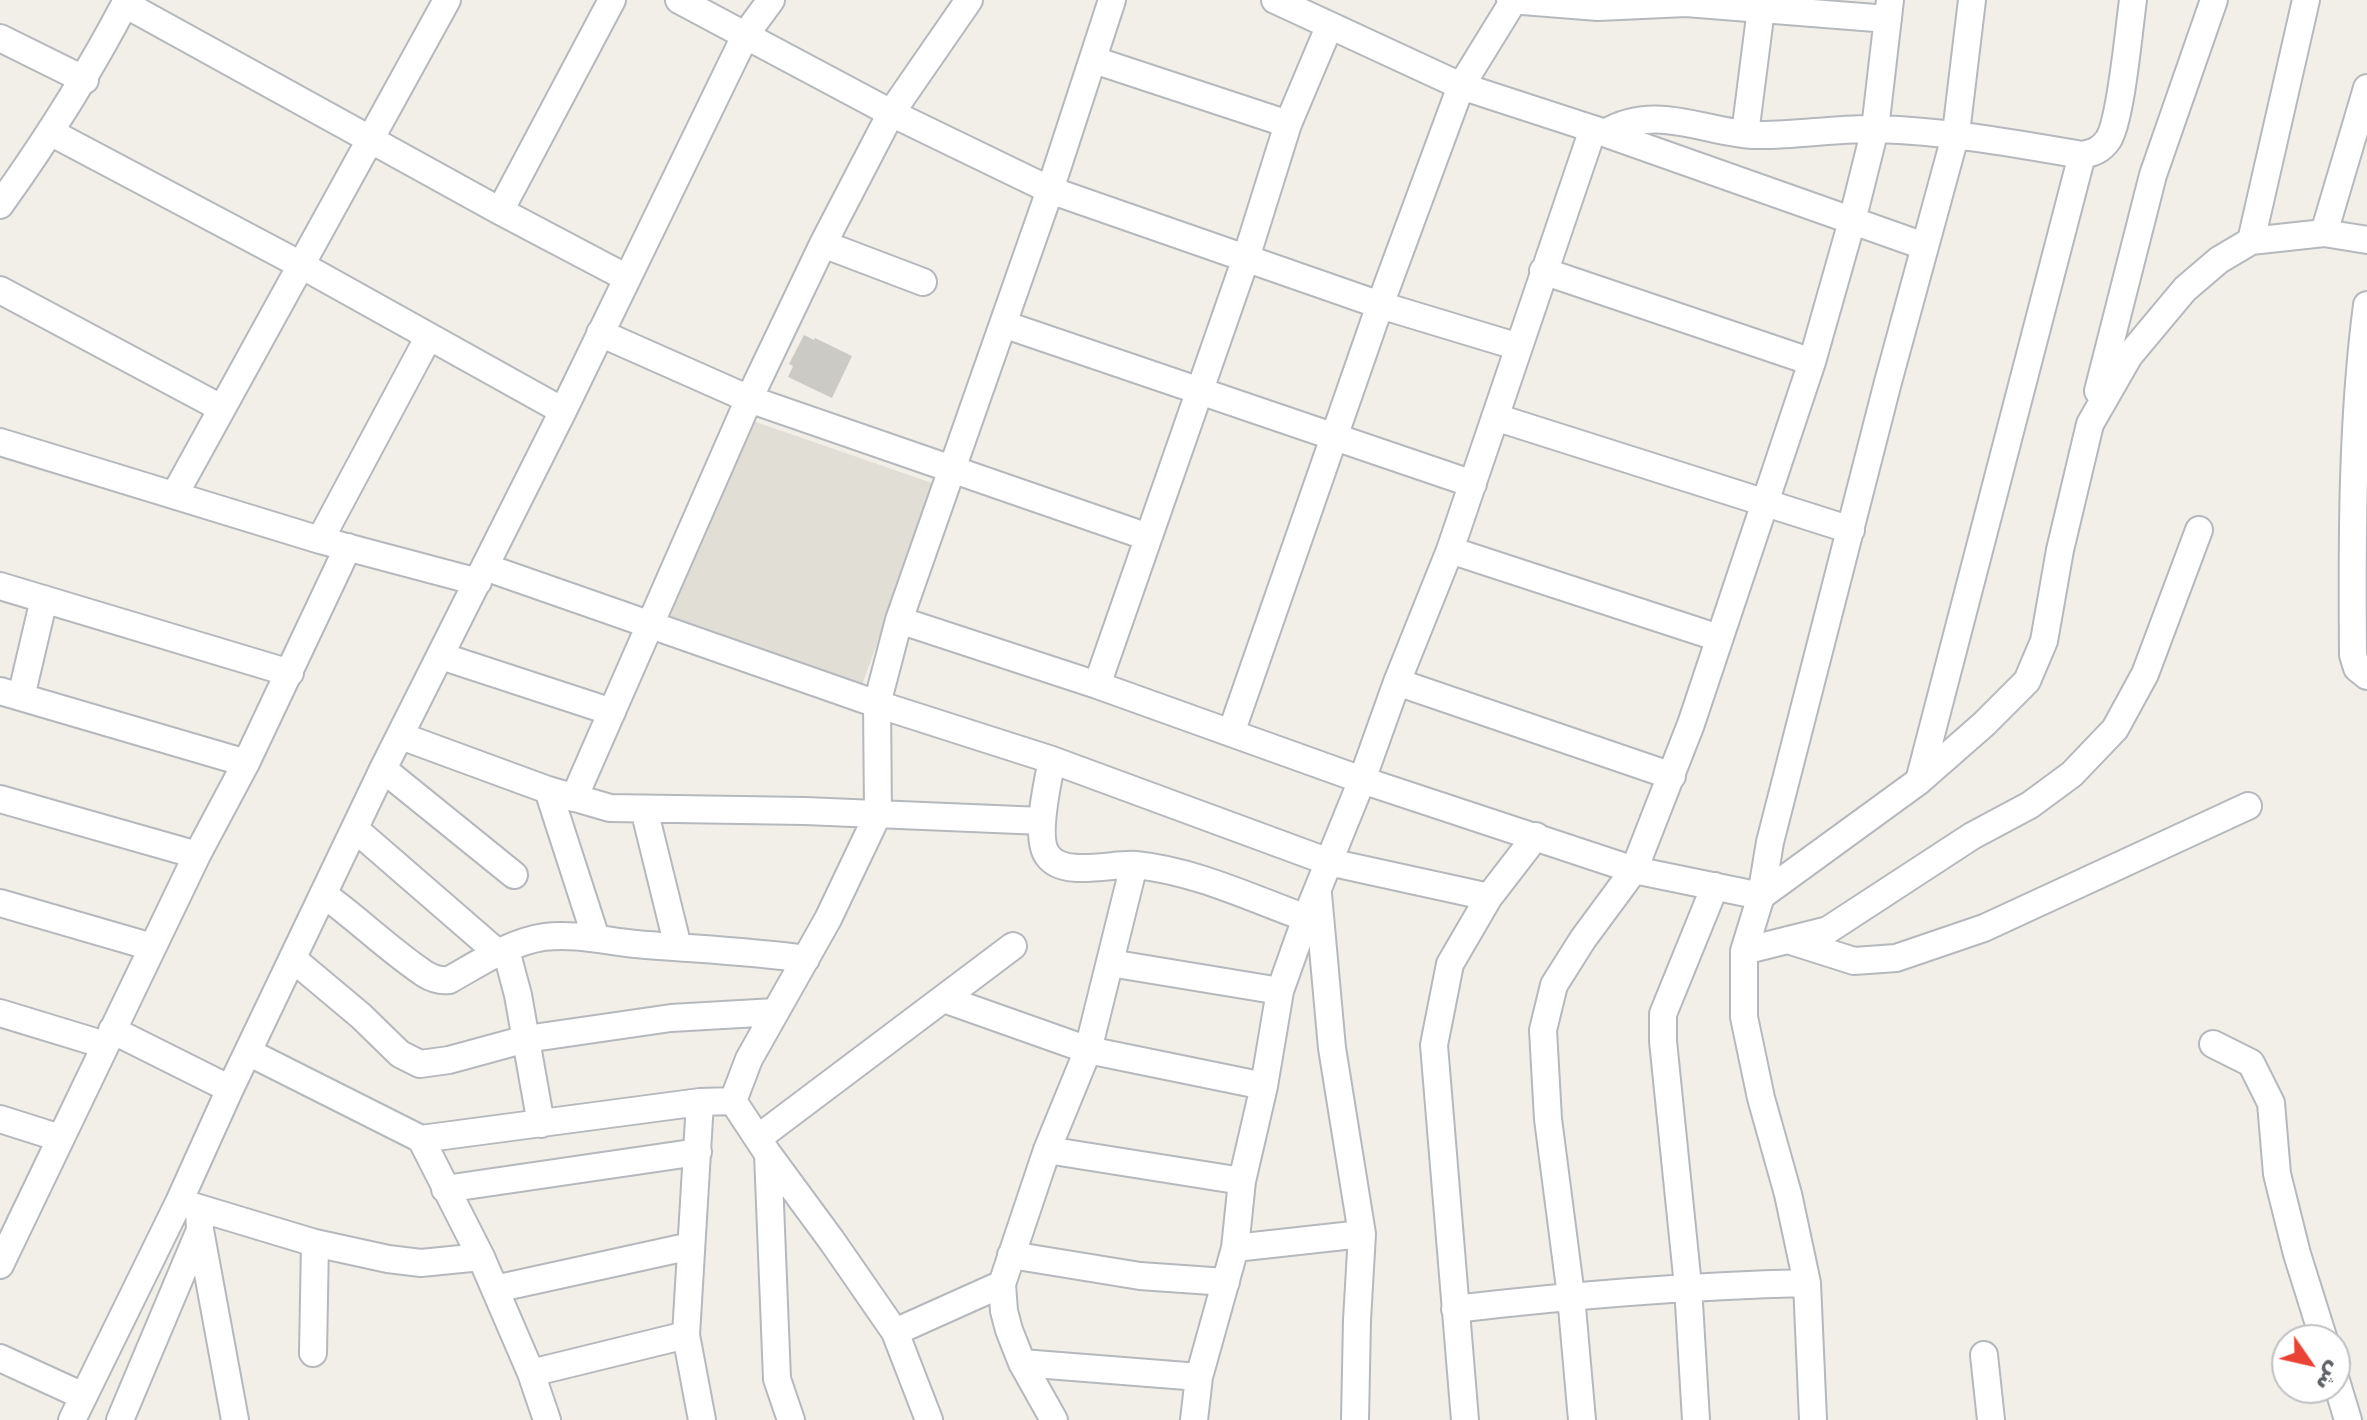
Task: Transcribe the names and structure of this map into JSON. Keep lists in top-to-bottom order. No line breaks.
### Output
{"north":"bottom right"}
